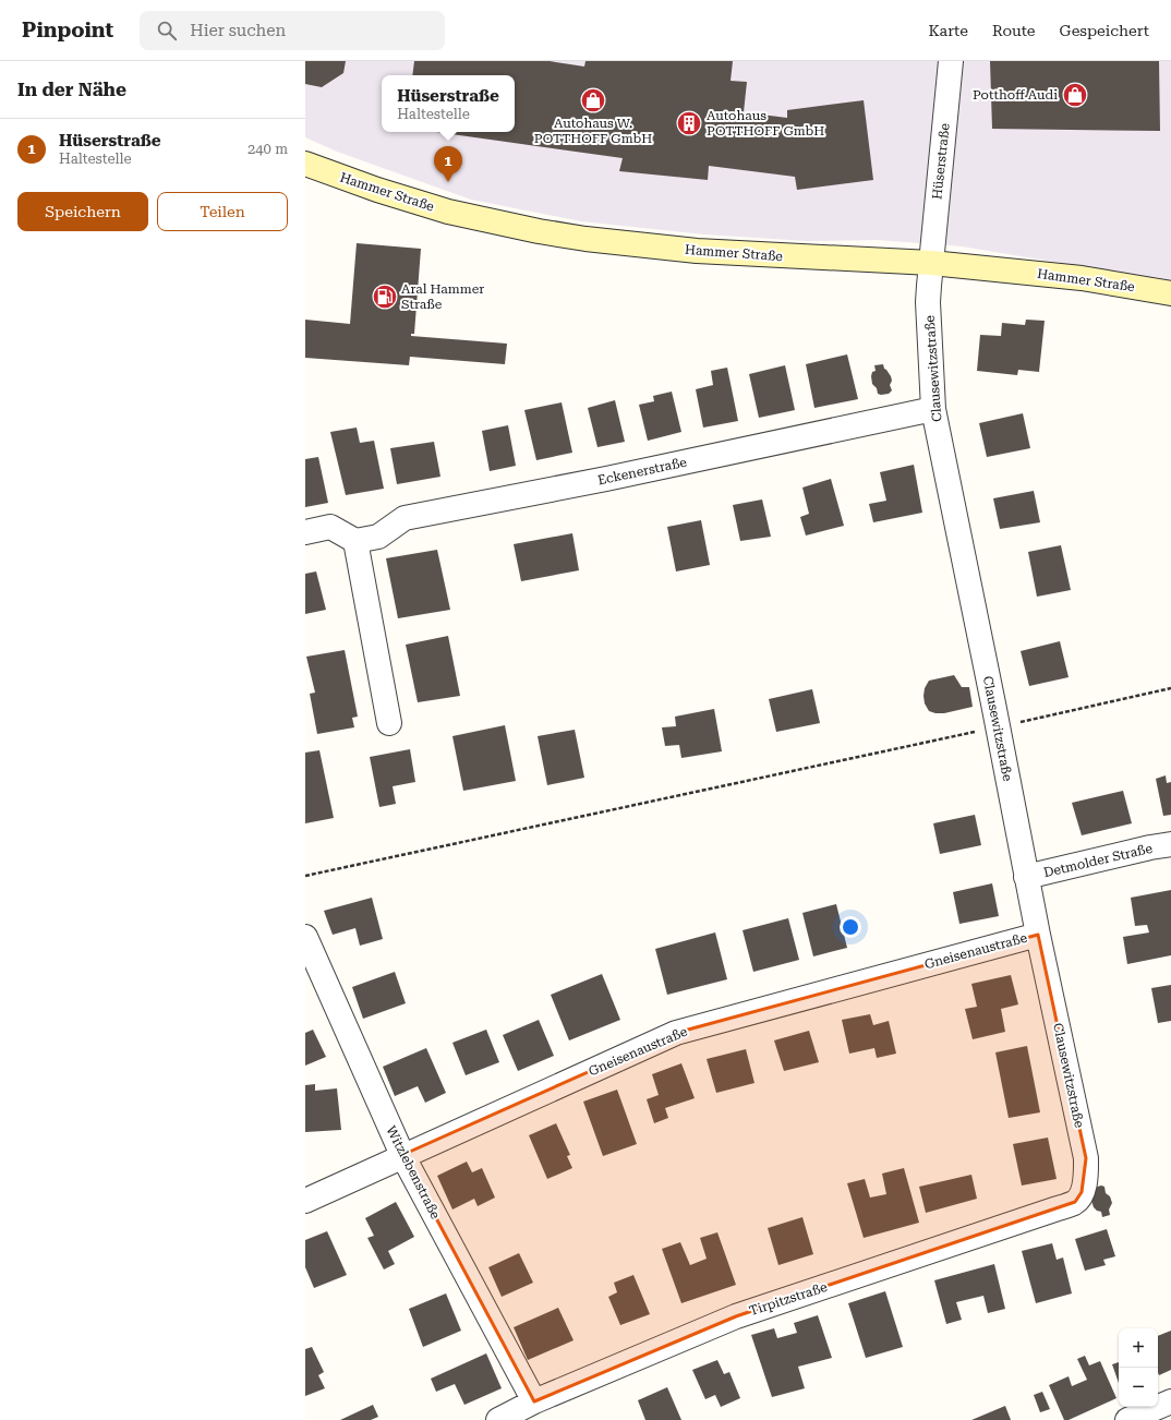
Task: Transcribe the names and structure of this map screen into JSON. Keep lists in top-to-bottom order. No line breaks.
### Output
{"streets":{"main road":["Hammer Straße"],"street":["Hüserstraße","Clausewitzstraße","Eckenerstraße","Detmolder Straße","Gneisenaustraße","Witzlebenstraße","Tirpitzstraße"]},"crossings":[["Hüserstraße","Hammer Straße"],["Hüserstraße","Clausewitzstraße"],["Hammer Straße","Clausewitzstraße"],["Clausewitzstraße","Eckenerstraße"],["Clausewitzstraße","Detmolder Straße"],["Clausewitzstraße","Gneisenaustraße"],["Clausewitzstraße","Tirpitzstraße"],["Gneisenaustraße","Witzlebenstraße"],["Witzlebenstraße","Tirpitzstraße"]],"places":{"shop":["Potthoff Audi","Autohaus W. POTTHOFF GmbH"],"building":["Autohaus POTTHOFF GmbH"],"fuel station":["Aral Hammer Straße"]},"page":{"header":"Pinpoint","search":"Hier suchen","nav":["Karte","Route","Gespeichert"],"heading":"In der Nähe","popup":["Hüserstraße","Haltestelle"],"list":[{"mark":"1","name":"Hüserstraße","note":"Haltestelle","value":"240 m"}],"pins":"1","buttons":["Speichern","Teilen"],"map_buttons":["+","−"]}}
